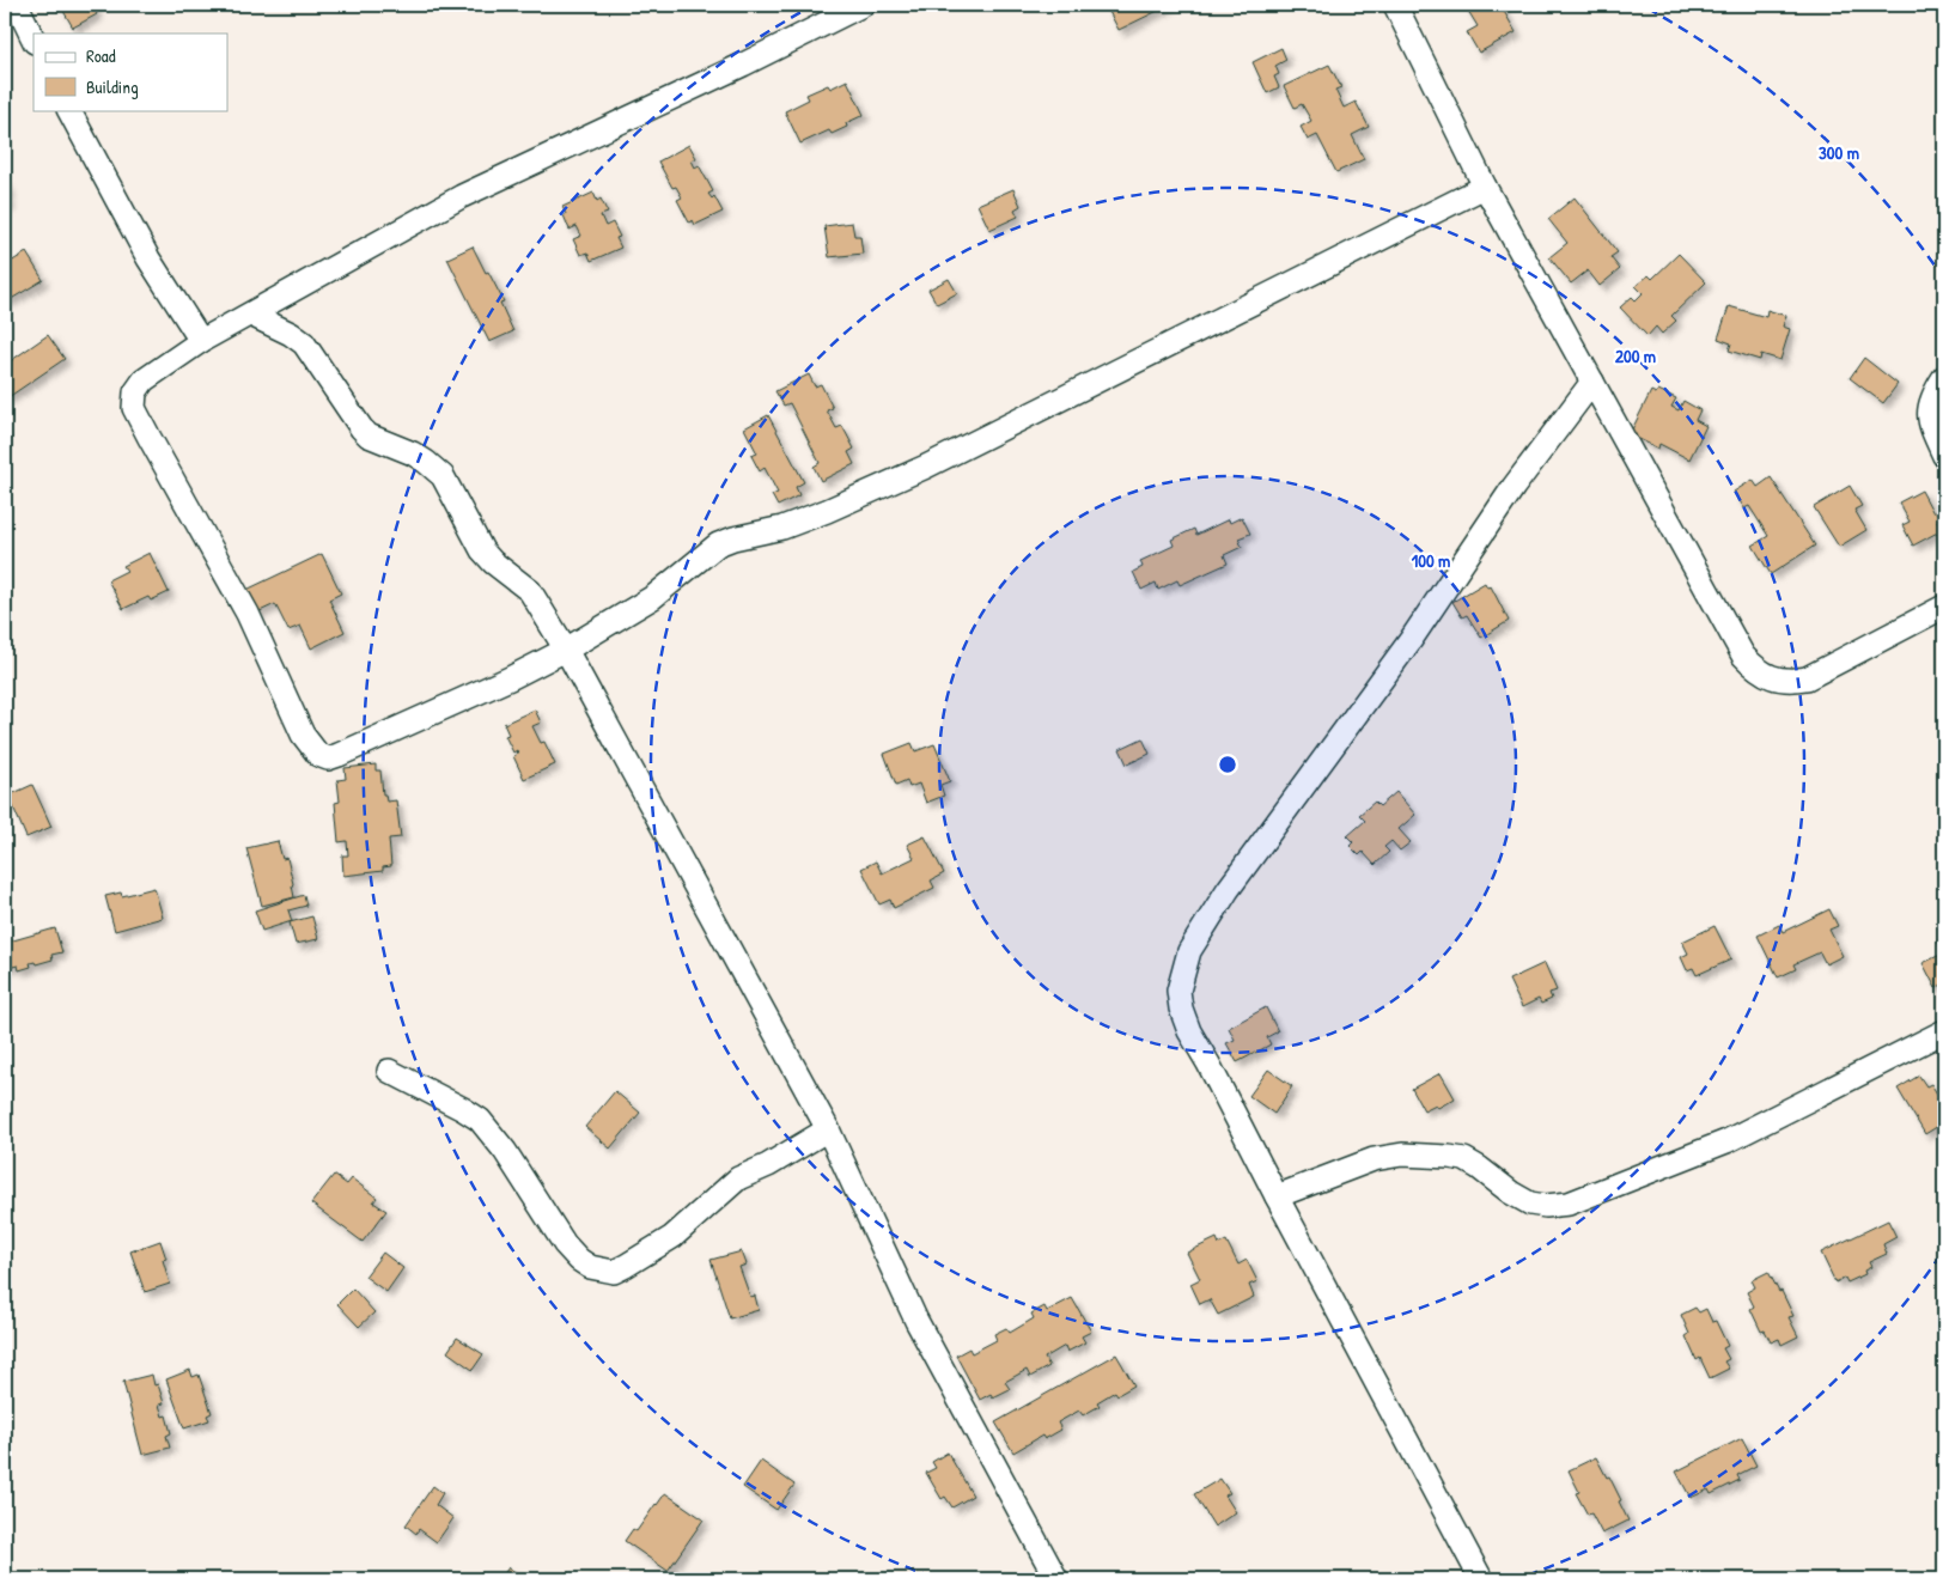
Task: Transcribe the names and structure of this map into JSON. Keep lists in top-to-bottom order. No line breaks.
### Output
{"legend":["Road","Building"],"rings":["300 m","200 m","100 m"]}
